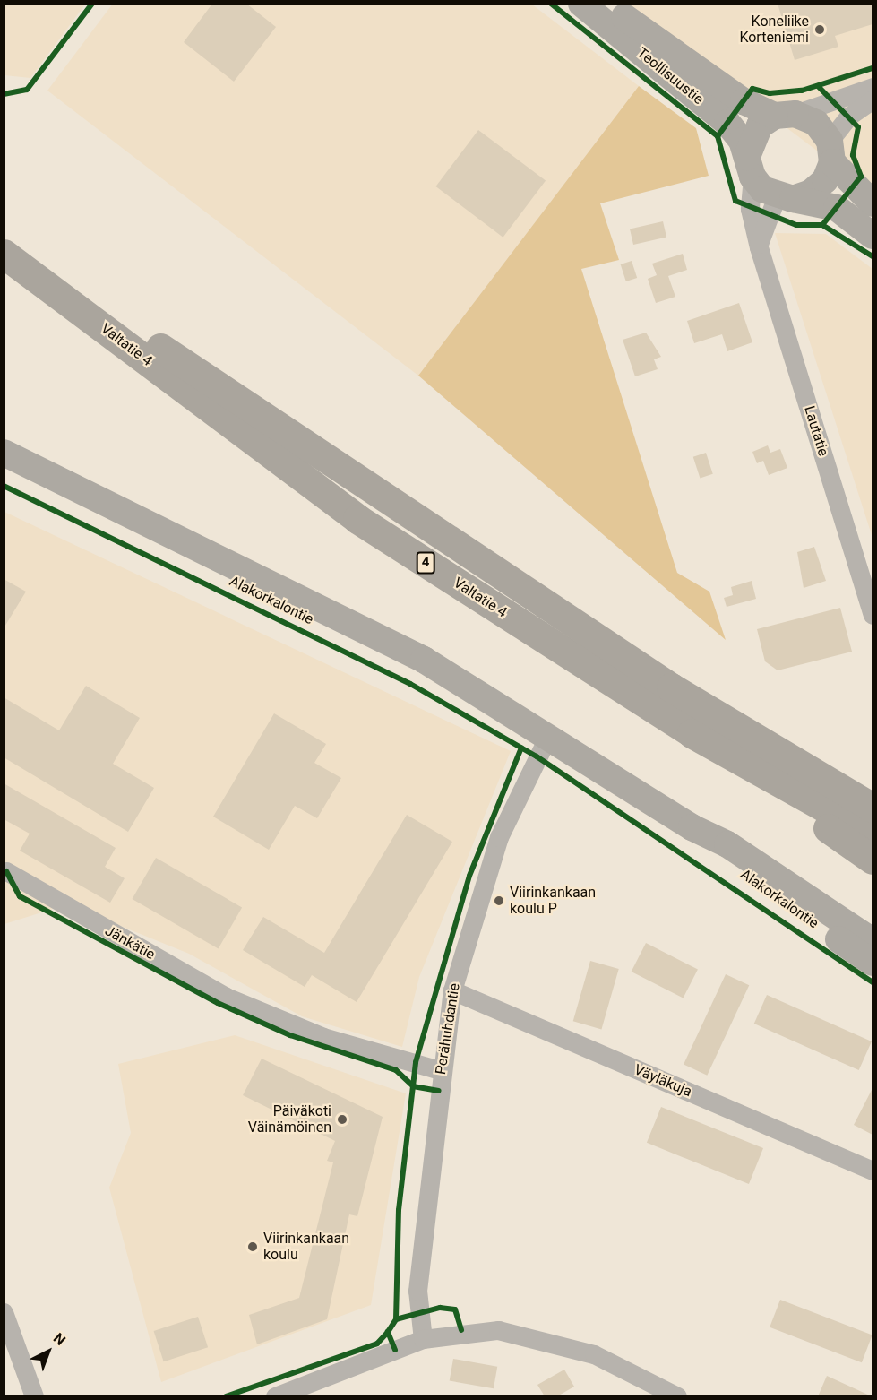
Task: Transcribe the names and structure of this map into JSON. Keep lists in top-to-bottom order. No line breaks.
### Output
{"streets":{"highway":["Valtatie 4","4"],"street":["Teollisuustie","Lautatie","Alakorkalontie","Jänkätie","Perähuhdantie","Väyläkuja"]},"crossings":[["Teollisuustie","Lautatie"],["Alakorkalontie","Perähuhdantie"],["Jänkätie","Perähuhdantie"],["Perähuhdantie","Väyläkuja"]],"places":["Koneliike Korteniemi","Viirinkankaan koulu P","Päiväkoti Väinämöinen","Viirinkankaan koulu"],"north":"top right"}
